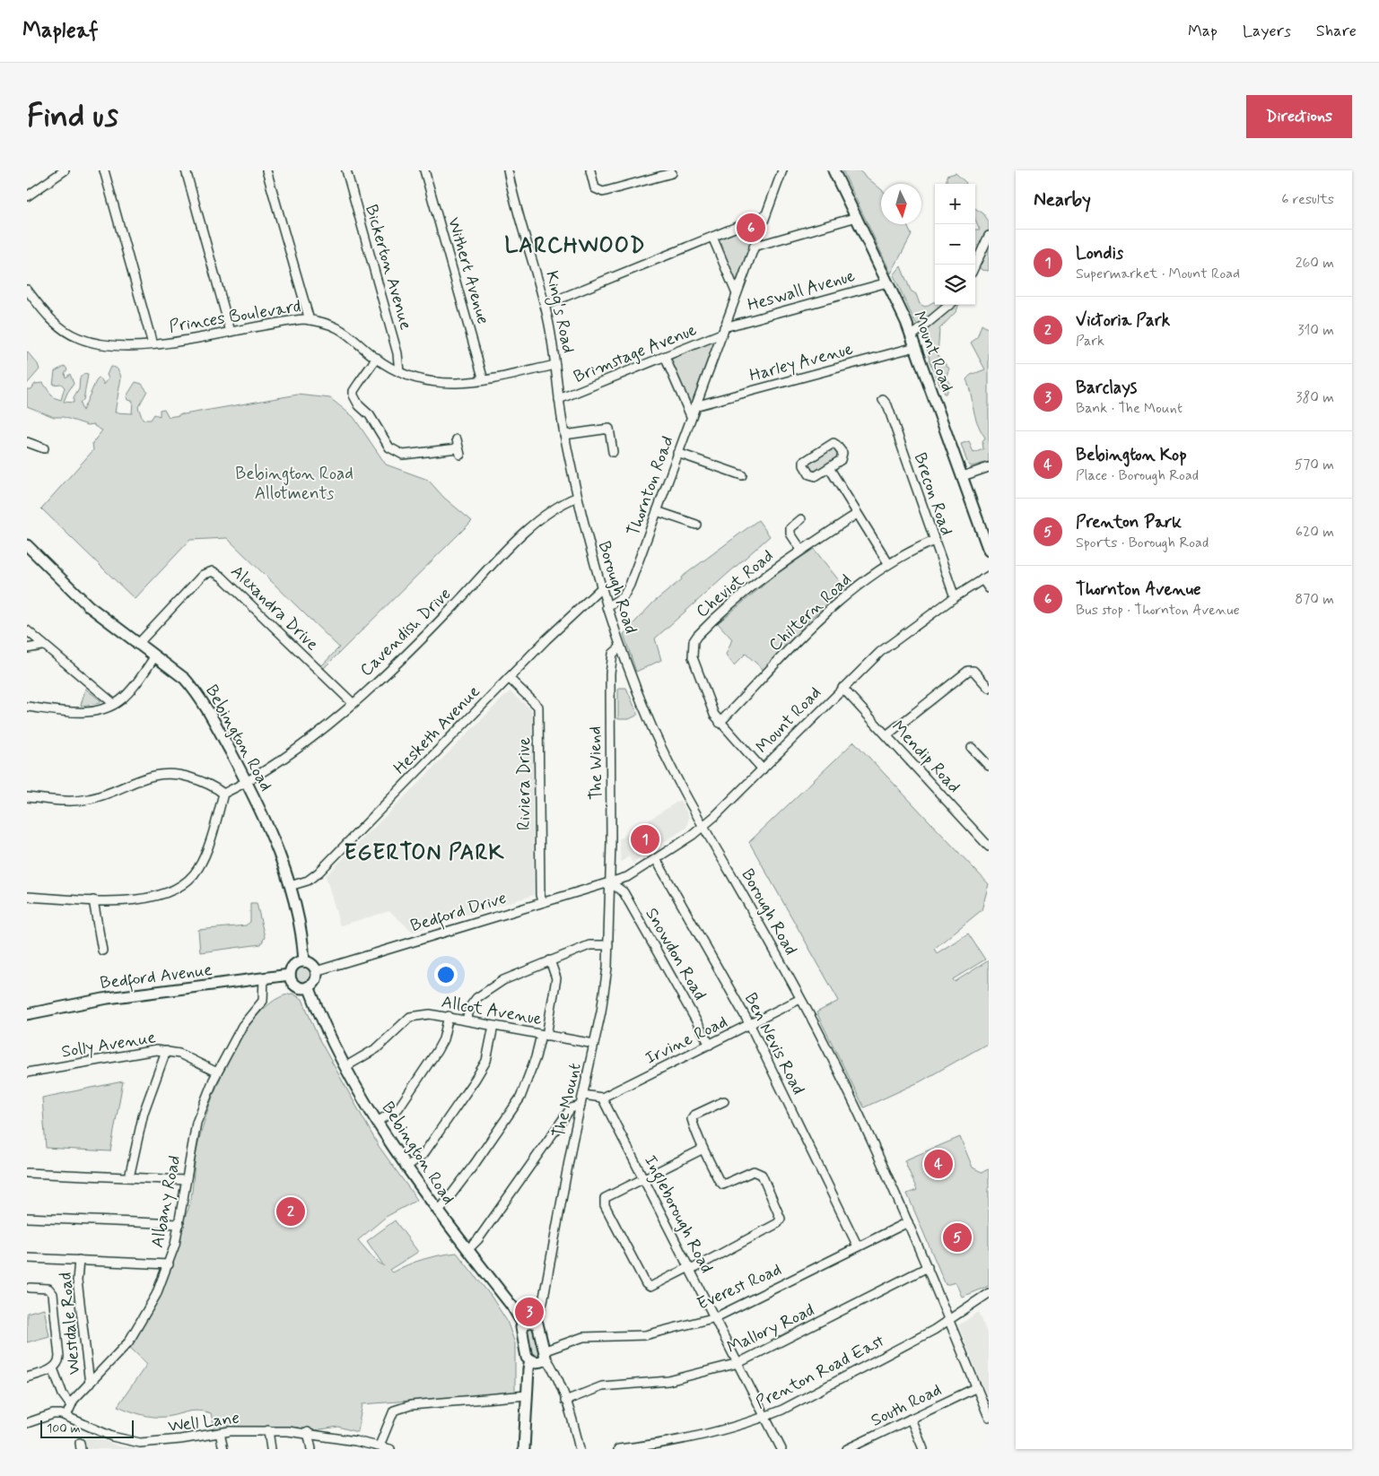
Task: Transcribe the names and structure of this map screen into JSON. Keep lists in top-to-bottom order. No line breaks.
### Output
{"streets":{"main road":["Mount Road","Bebington Road","Bedford Avenue"],"street":["Bickerton Avenue","Withert Avenue","Heswall Avenue","King's Road","Princes Boulevard","Brimstage Avenue","Harley Avenue","Thornton Road","Brecon Road","Cheviot Road","Borough Road","Alexandra Drive","Chiltern Road","Cavendish Drive","Hesketh Avenue","Mendip Road","The Wiend","Riviera Drive","Bedford Drive","Snowdon Road","Allcot Avenue","Irvine Road","Ben Nevis Road","Solly Avenue","The Mount","Albany Road","Ingleborough Road","Everest Road","Westdale Road","Mallory Road","Prenton Road East","South Road","Well Lane"]},"crossings":[["Bickerton Avenue","Princes Boulevard"],["Withert Avenue","Princes Boulevard"],["Heswall Avenue","Mount Road"],["Heswall Avenue","Brimstage Avenue"],["Heswall Avenue","Thornton Road"],["King's Road","Princes Boulevard"],["King's Road","Brimstage Avenue"],["King's Road","Borough Road"],["Mount Road","Harley Avenue"],["Mount Road","Brecon Road"],["Mount Road","Cheviot Road"],["Mount Road","Borough Road"],["Mount Road","Mendip Road"],["Mount Road","The Wiend"],["Mount Road","Bedford Drive"],["Mount Road","Snowdon Road"],["Mount Road","Ben Nevis Road"],["Mount Road","The Mount"],["Brimstage Avenue","Thornton Road"],["Harley Avenue","Thornton Road"],["Thornton Road","Borough Road"],["Brecon Road","Chiltern Road"],["Cheviot Road","Chiltern Road"],["Borough Road","Cavendish Drive"],["Borough Road","Hesketh Avenue"],["Borough Road","The Wiend"],["Borough Road","Irvine Road"],["Borough Road","Everest Road"],["Borough Road","Mallory Road"],["Borough Road","Prenton Road East"],["Borough Road","South Road"],["Alexandra Drive","Cavendish Drive"],["Alexandra Drive","Bebington Road"],["Cavendish Drive","Bebington Road"],["Hesketh Avenue","Bebington Road"],["Hesketh Avenue","Riviera Drive"],["Bebington Road","Bedford Drive"],["Bebington Road","Bedford Avenue"],["Bebington Road","Allcot Avenue"],["The Wiend","Bedford Drive"],["The Wiend","Snowdon Road"],["The Wiend","The Mount"],["Riviera Drive","Bedford Drive"],["Bedford Drive","Snowdon Road"],["Bedford Drive","Bedford Avenue"],["Bedford Drive","The Mount"],["Snowdon Road","Irvine Road"],["Snowdon Road","The Mount"],["Bedford Avenue","Albany Road"],["Allcot Avenue","The Mount"],["Irvine Road","Ben Nevis Road"],["Irvine Road","Ingleborough Road"],["Ben Nevis Road","Everest Road"],["Solly Avenue","Albany Road"],["Albany Road","Westdale Road"],["Albany Road","Well Lane"],["Ingleborough Road","Everest Road"],["Ingleborough Road","Mallory Road"],["Ingleborough Road","Prenton Road East"]],"districts":["LARCHWOOD","EGERTON PARK"],"parks":["Bebington Road Allotments"],"scale_bar":"100 m","north":"bottom","page":{"header":"Mapleaf","nav":["Map","Layers","Share"],"buttons":"Directions","title":"Find us","heading":["Nearby","6 results"],"map_buttons":["+","−"],"pins":["6","1","4","2","5","3"],"list":[{"mark":"1","name":"Londis","note":"Supermarket · Mount Road","value":"260 m"},{"mark":"2","name":"Victoria Park","note":"Park","value":"310 m"},{"mark":"3","name":"Barclays","note":"Bank · The Mount","value":"380 m"},{"mark":"4","name":"Bebington Kop","note":"Place · Borough Road","value":"570 m"},{"mark":"5","name":"Prenton Park","note":"Sports · Borough Road","value":"620 m"},{"mark":"6","name":"Thornton Avenue","note":"Bus stop · Thornton Avenue","value":"870 m"}],"scale":"100 m"}}
